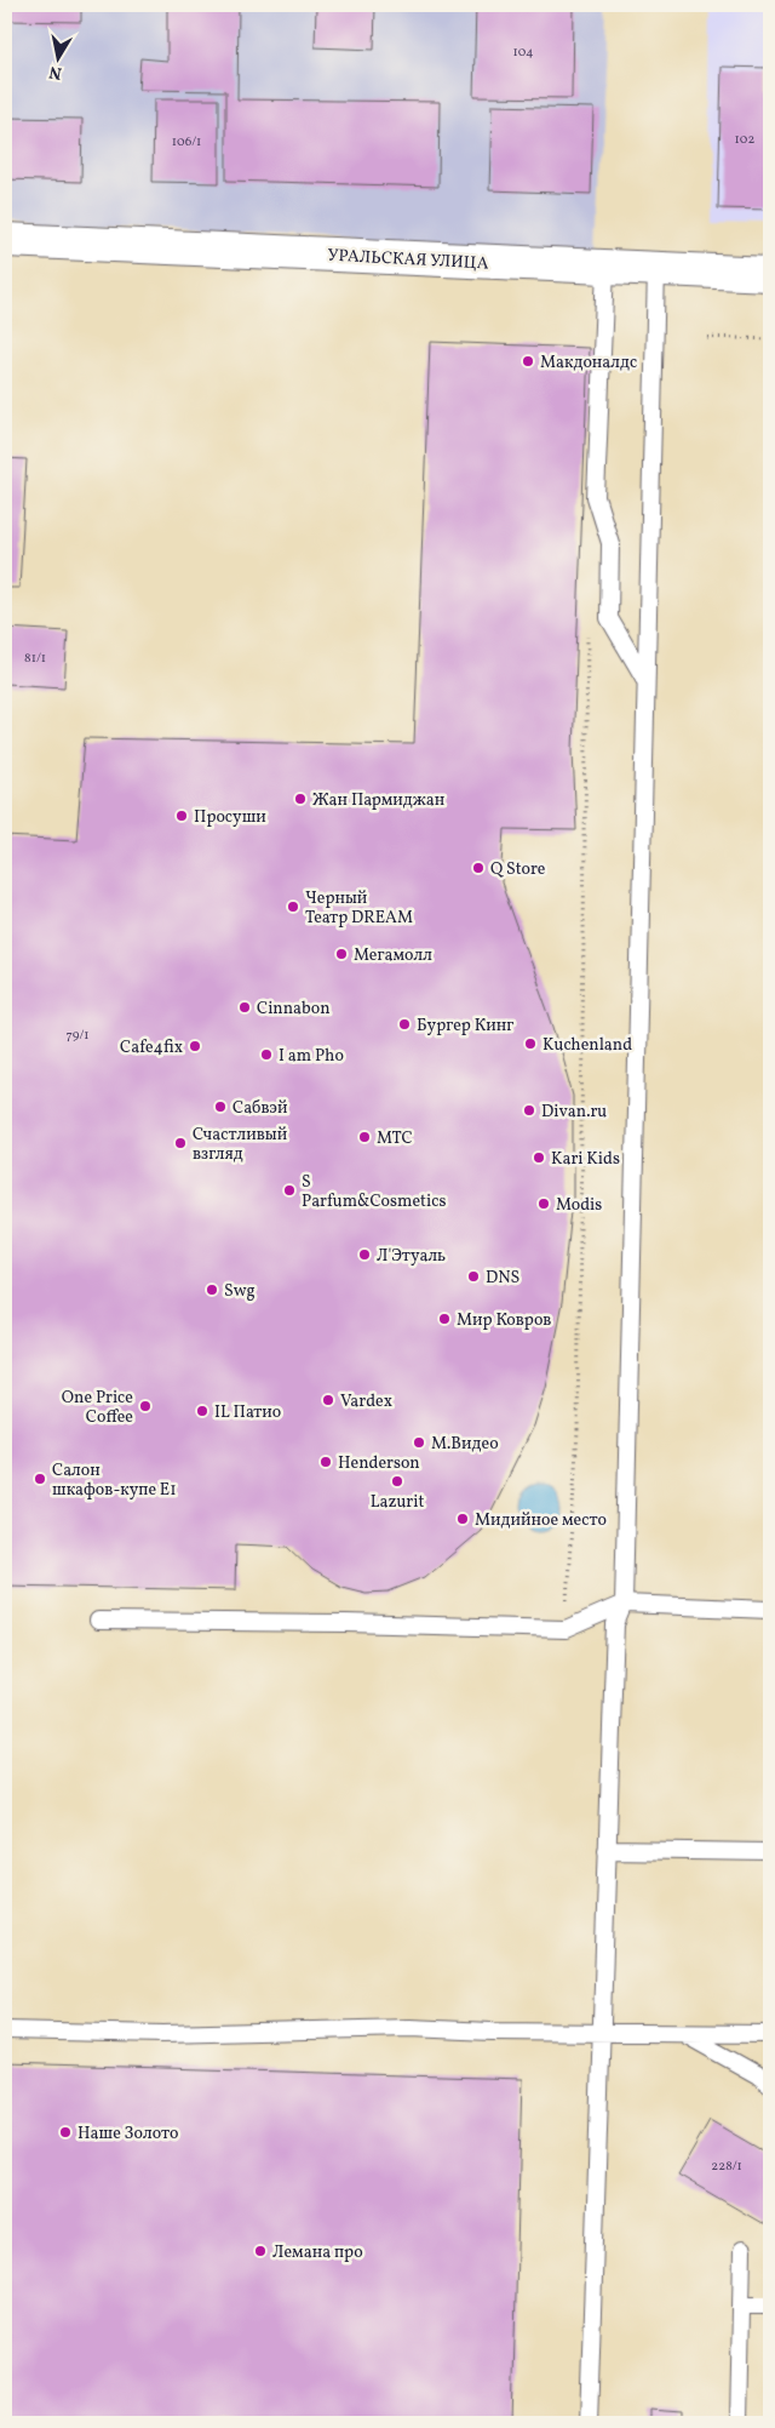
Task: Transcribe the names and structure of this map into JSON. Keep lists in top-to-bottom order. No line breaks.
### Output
{"streets":{"main road":["УРАЛЬСКАЯ УЛИЦА"]},"places":["Макдоналдс","Жан Пармиджан","Просуши","Q Store","Черный Театр DREAM","Мегамолл","Cinnabon","Бургер Кинг","Kuchenland","Cafe4fix","I am Pho","Сабвэй","Divan.ru","МТС","Счастливый взгляд","Kari Kids","S Parfum&Cosmetics","Modis","Л'Этуаль","DNS","Swg","Мир Ковров","Vardex","One Price Coffee","IL Патио","М.Видео","Henderson","Салон шкафов-купе Е1","Lazurit","Мидийное место","Наше Золото","Лемана про"],"house_numbers":["104","102","106/1","81/1","79/1","228/1"],"north":"bottom"}
